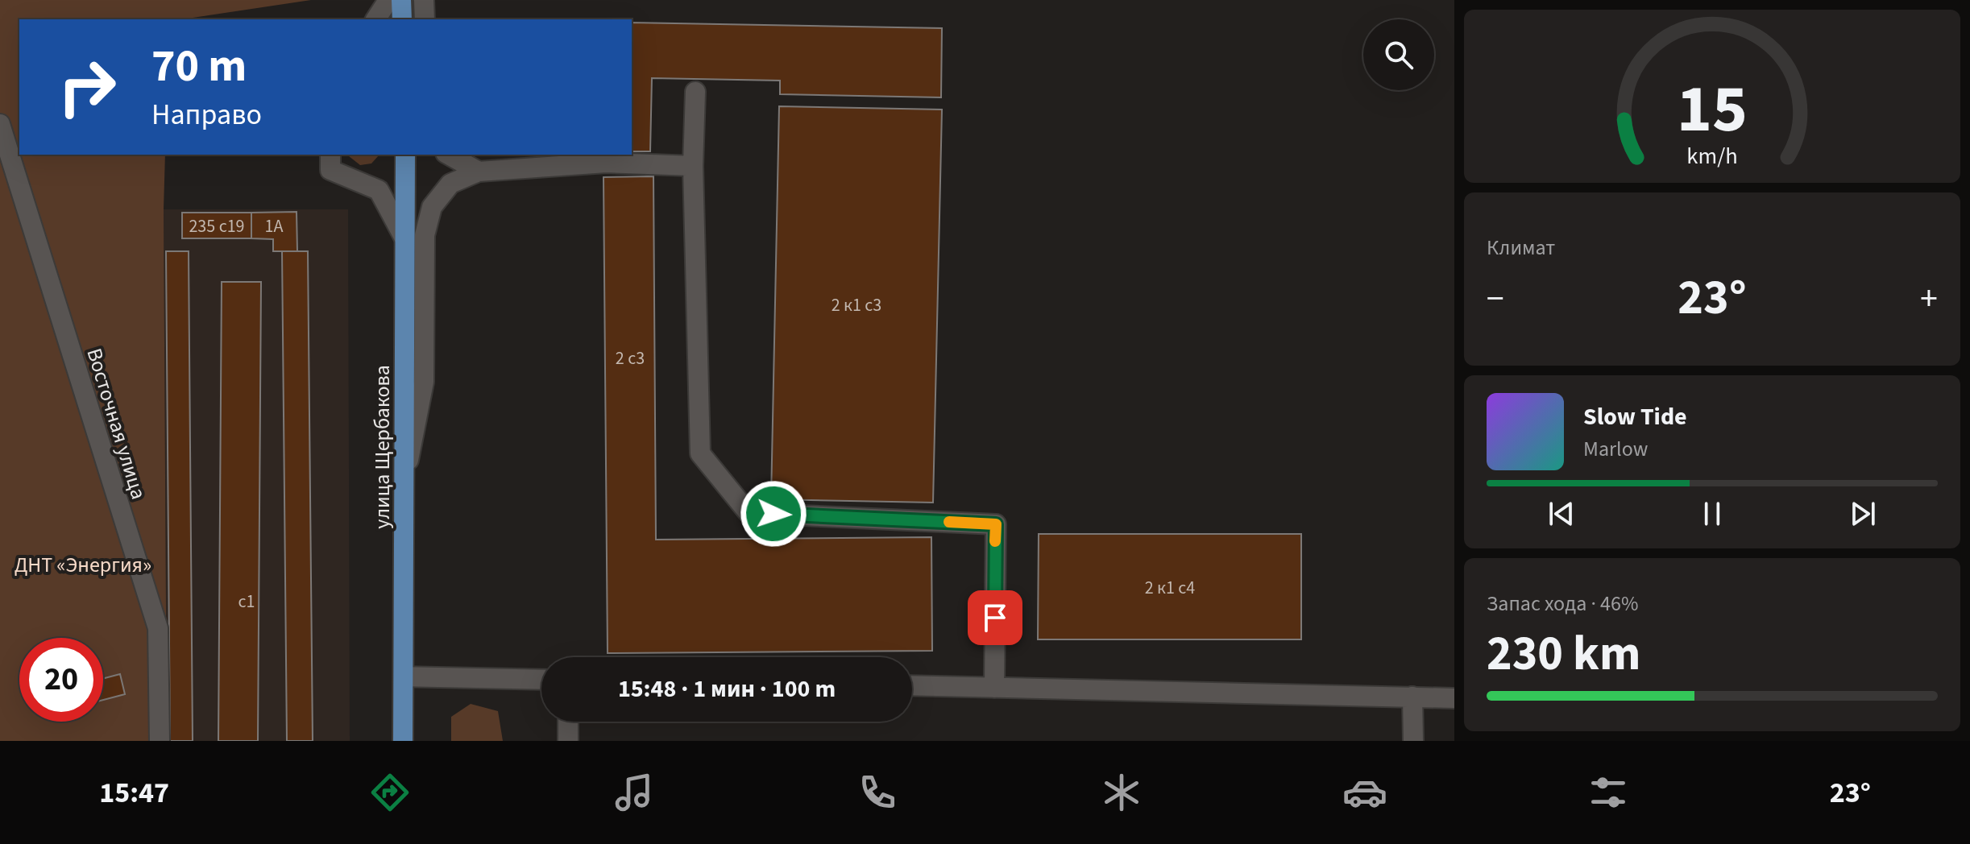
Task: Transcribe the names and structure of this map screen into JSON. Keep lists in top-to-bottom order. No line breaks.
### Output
{"streets":{"main road":["улица Щербакова"],"street":["Восточная улица"]},"parks":["ДНТ «Энергия»"],"house_numbers":["235 с19","1А","2 к1 с3","2 с3","2 к1 с4","с1"],"page":{"turn":["70 m","Направо"],"tile":["Климат",["Запас хода · 46%","230 km"]],"heat":["−","23°","+"],"song":["Slow Tide","Marlow"],"limit":"20","trip":"15:48 · 1 мин · 100 m","tabs":["15:47","23°"],"gauge":["15","km/h"]}}
